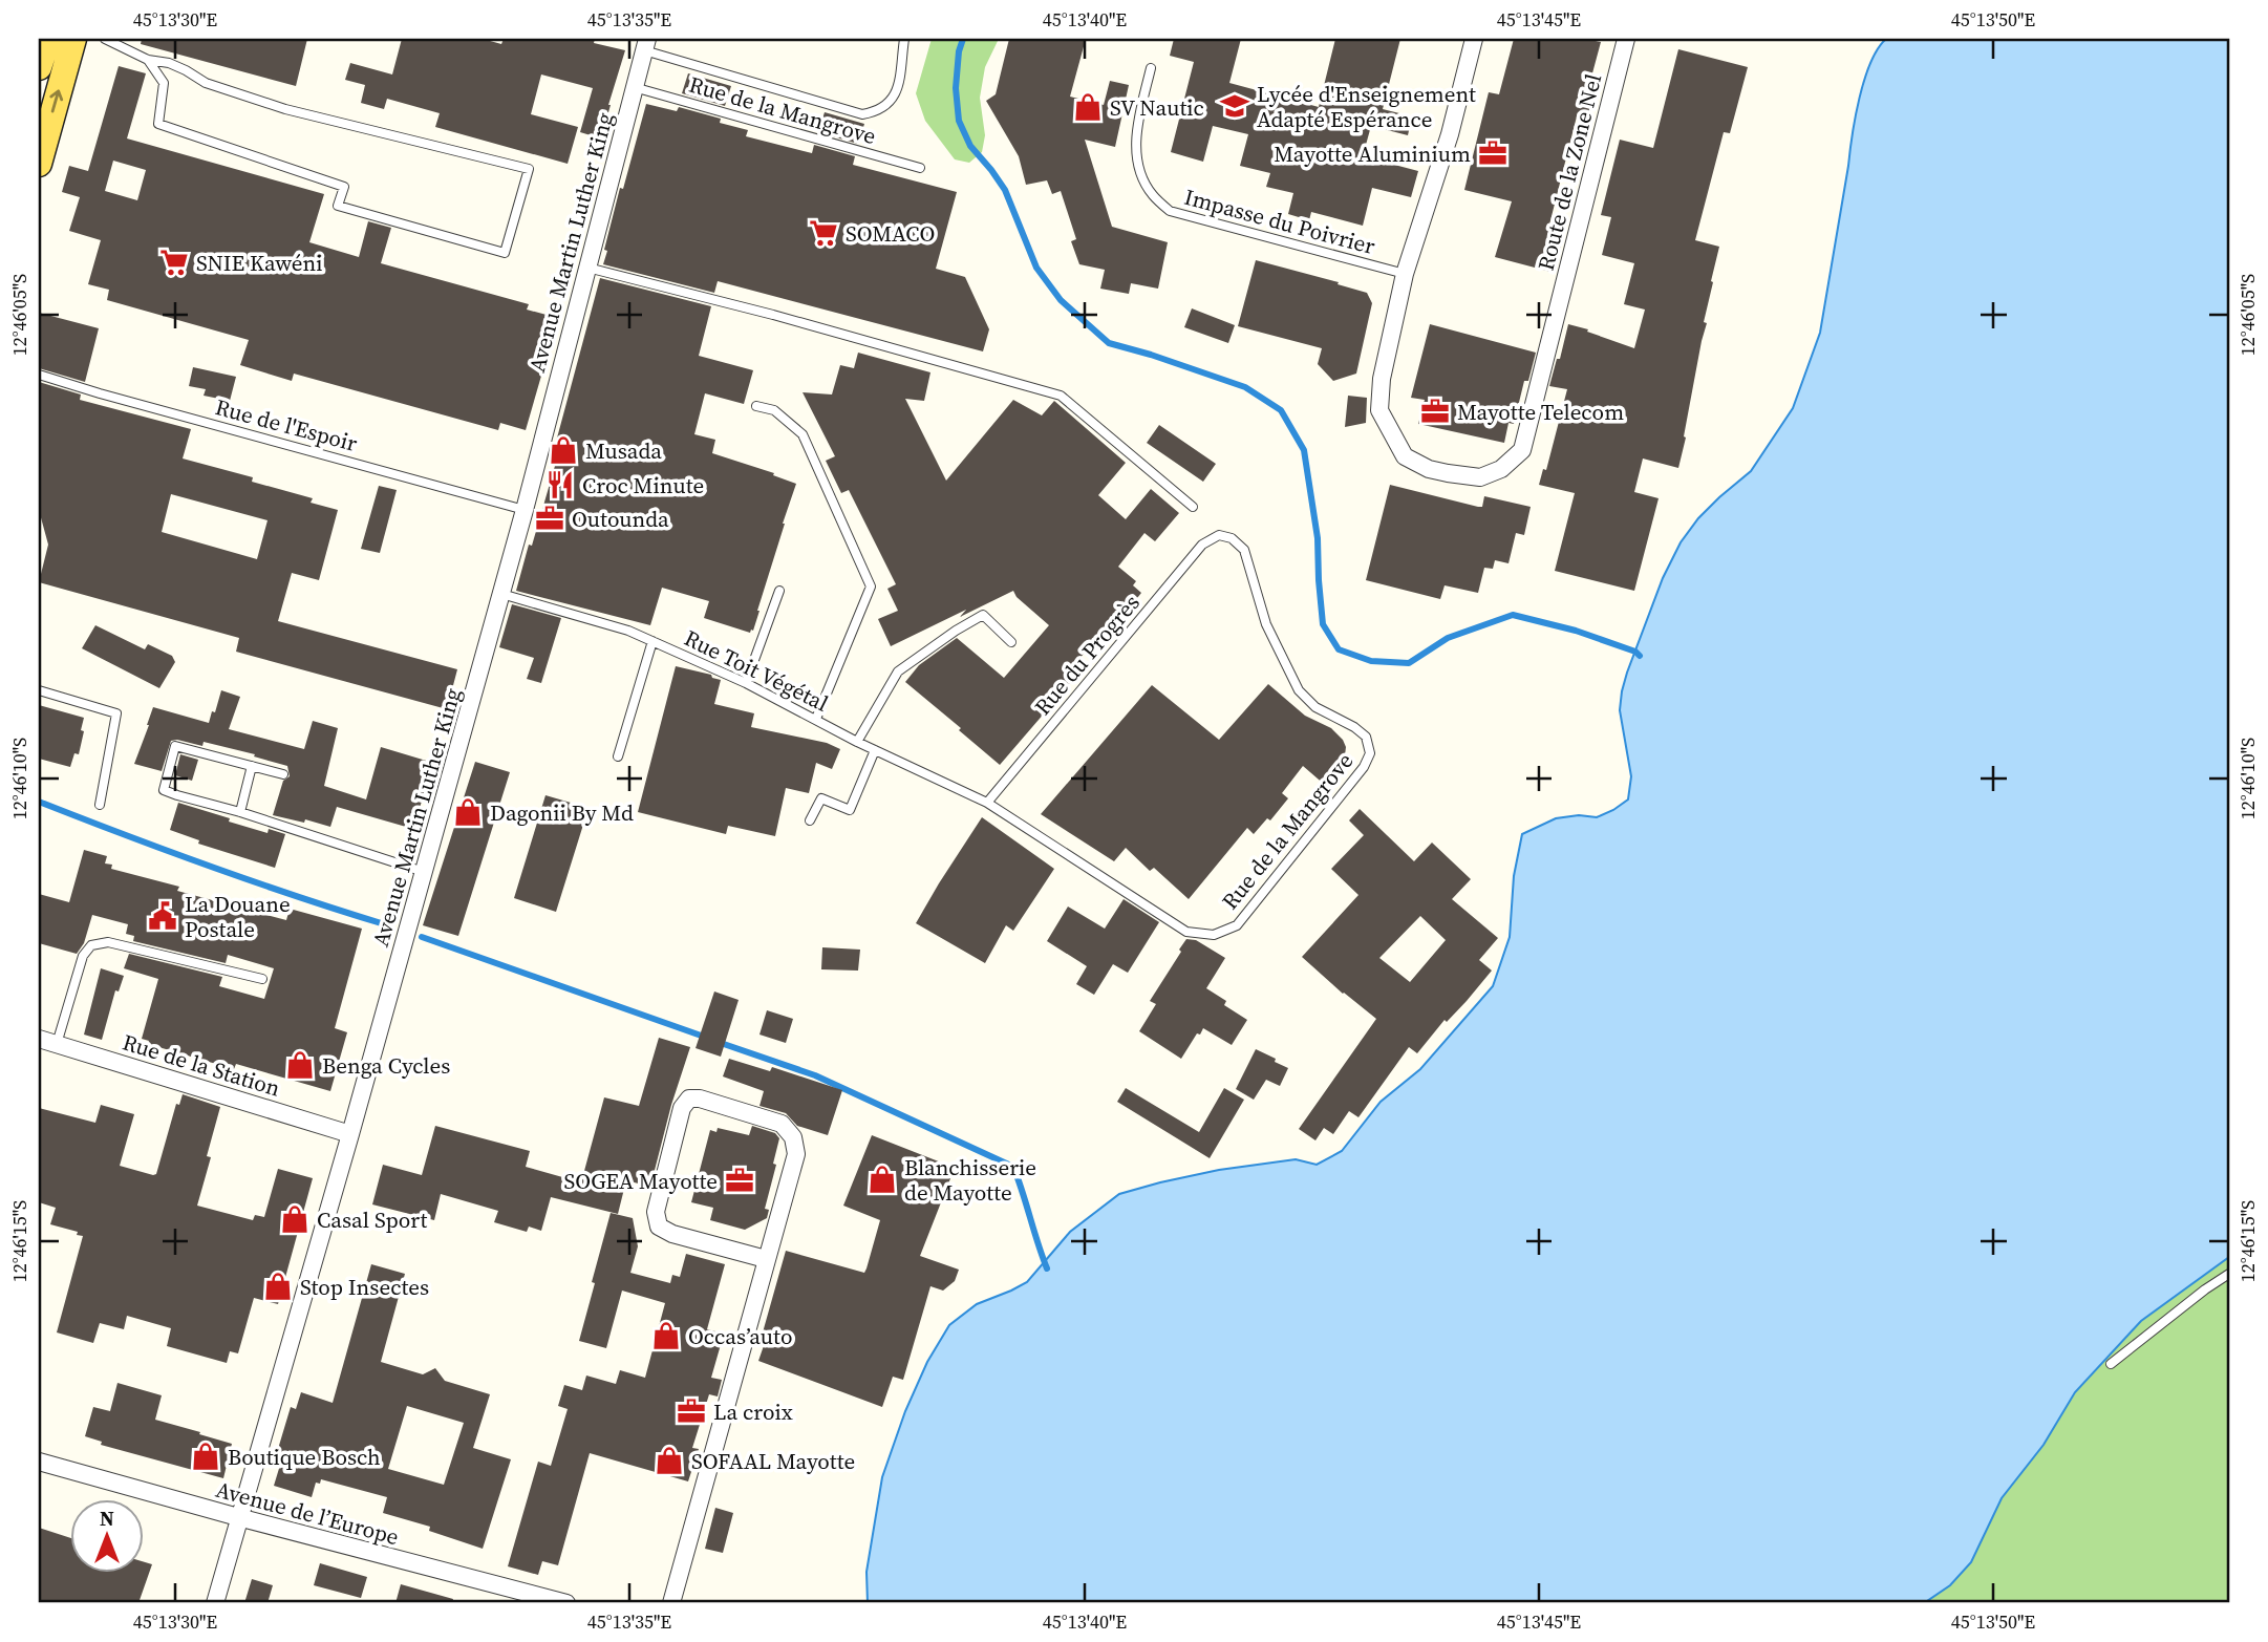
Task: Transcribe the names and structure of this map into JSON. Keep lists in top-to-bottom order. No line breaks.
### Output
{"streets":{"street":["Route de la Zone Nel","Avenue Martin Luther King","Rue de la Station","Avenue de l’Europe"],"lane":["Rue de la Mangrove","Impasse du Poivrier","Rue de l'Espoir","Rue du Progrès","Rue Toit Végétal"]},"crossings":[["Rue de la Mangrove","Avenue Martin Luther King"],["Rue de la Mangrove","Rue du Progrès"],["Rue de la Mangrove","Rue Toit Végétal"],["Route de la Zone Nel","Impasse du Poivrier"],["Avenue Martin Luther King","Rue de l'Espoir"],["Avenue Martin Luther King","Rue Toit Végétal"],["Avenue Martin Luther King","Rue de la Station"],["Avenue Martin Luther King","Avenue de l’Europe"],["Rue du Progrès","Rue Toit Végétal"]],"places":{"school or university":["Lycée d'Enseignement Adapté Espérance"],"shop":["SV Nautic","Musada","Dagonii By Md","Benga Cycles","Blanchisserie de Mayotte","Casal Sport","Stop Insectes","Occas’auto","Boutique Bosch","SOFAAL Mayotte"],"office":["Mayotte Aluminium","Mayotte Telecom","Outounda","SOGEA Mayotte","La croix"],"supermarket":["SOMACO","SNIE Kawéni"],"restaurant":["Croc Minute"],"public building":["La Douane Postale"]},"north":"top","coordinates":["45°13'30\"E","45°13'35\"E","45°13'40\"E","45°13'45\"E","45°13'50\"E","12°46'05\"S","12°46'10\"S","12°46'15\"S"]}
